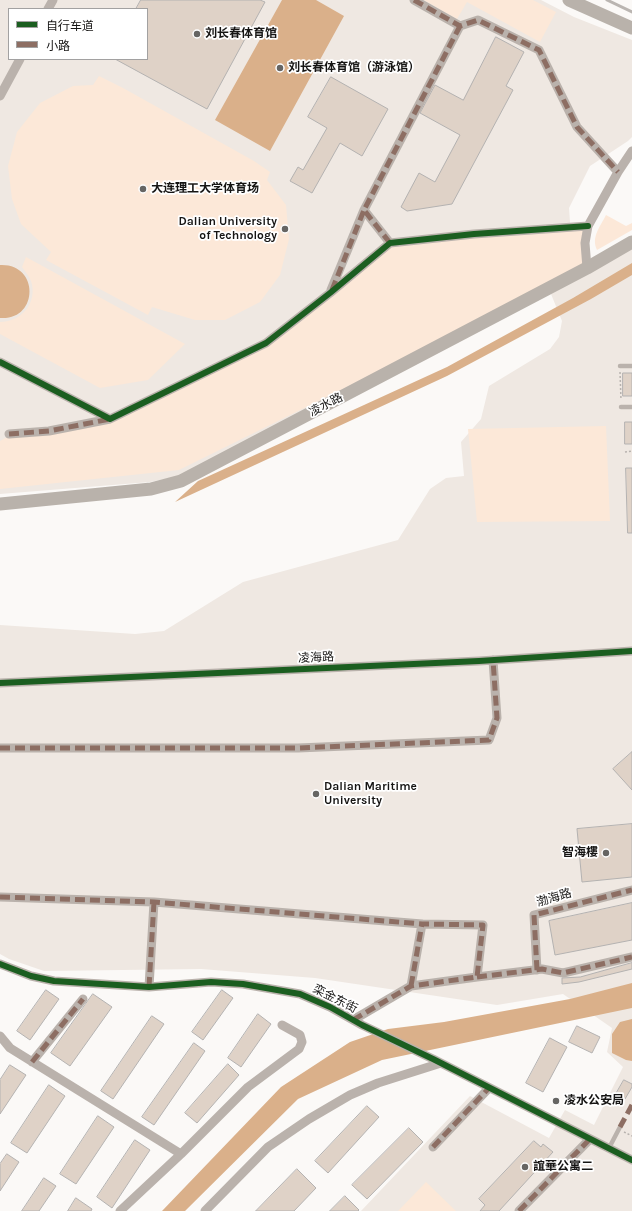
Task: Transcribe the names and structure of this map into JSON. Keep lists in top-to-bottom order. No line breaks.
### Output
{"streets":{"main road":["凌水路"],"street":["凌海路","渤海路","栾金东街"]},"crossings":[["渤海路","栾金东街"]],"places":["刘长春体育馆","刘长春体育馆（游泳馆）","大连理工大学体育场","Dalian University of Technology","Dalian Maritime University","智海樓","凌水公安局","誼華公寓二"],"legend":["自行车道","小路"]}
